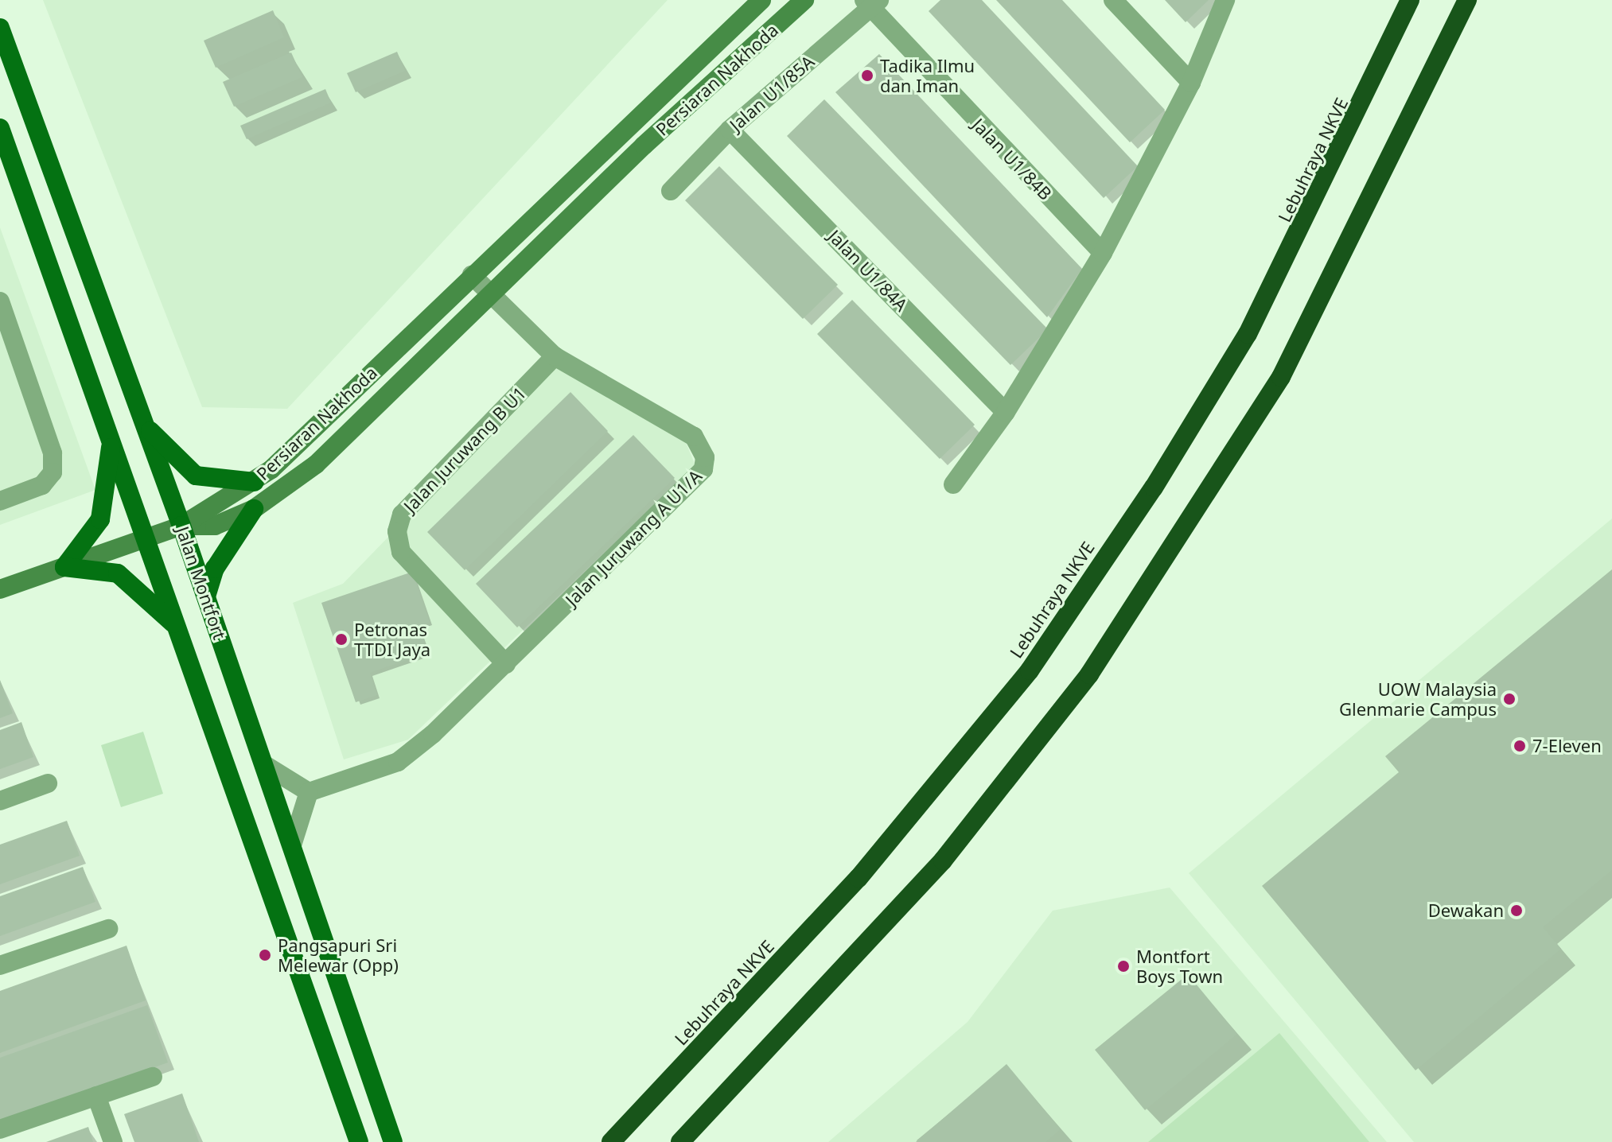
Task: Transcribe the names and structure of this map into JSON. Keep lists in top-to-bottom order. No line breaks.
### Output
{"streets":{"highway":["Lebuhraya NKVE"],"main road":["Jalan Montfort"],"street":["Persiaran Nakhoda","Jalan U1/85A","Jalan U1/84B","Jalan U1/84A","Jalan Juruwang B U1","Jalan Juruwang A U1/A"]},"crossings":[["Persiaran Nakhoda","Jalan Juruwang A U1/A"],["Persiaran Nakhoda","Jalan Montfort"],["Jalan U1/85A","Jalan U1/84B"],["Jalan U1/85A","Jalan U1/84A"],["Jalan Juruwang B U1","Jalan Juruwang A U1/A"]],"places":["Tadika Ilmu dan Iman","Petronas TTDI Jaya","UOW Malaysia Glenmarie Campus","7-Eleven","Dewakan","Pangsapuri Sri Melewar (Opp)","Montfort Boys Town"]}
